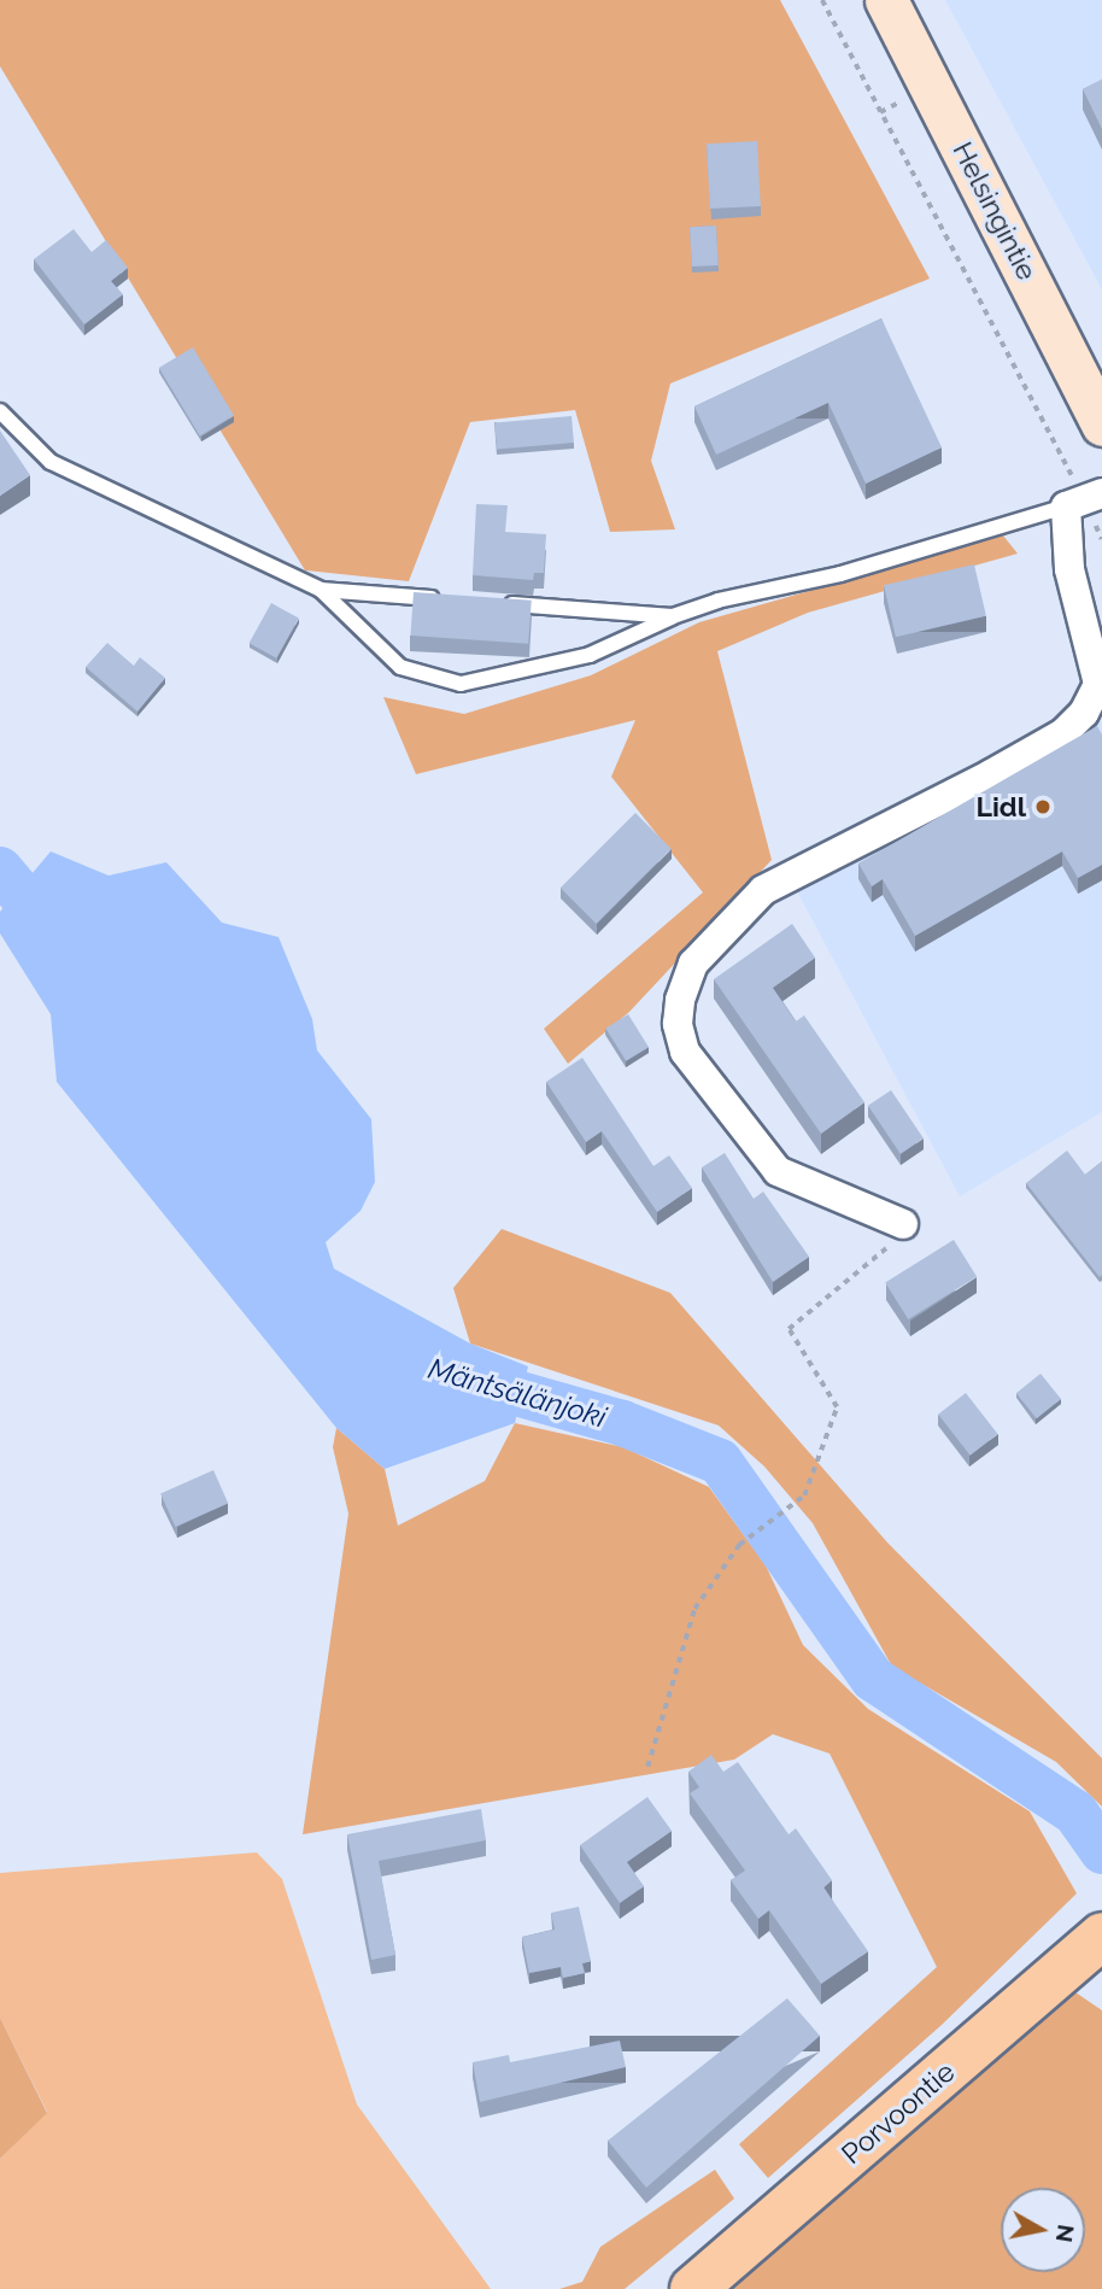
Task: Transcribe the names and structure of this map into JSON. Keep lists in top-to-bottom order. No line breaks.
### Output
{"streets":{"main road":["Helsingintie","Porvoontie"]},"water":["Mäntsälänjoki"],"places":["Lidl"],"north":"right"}
